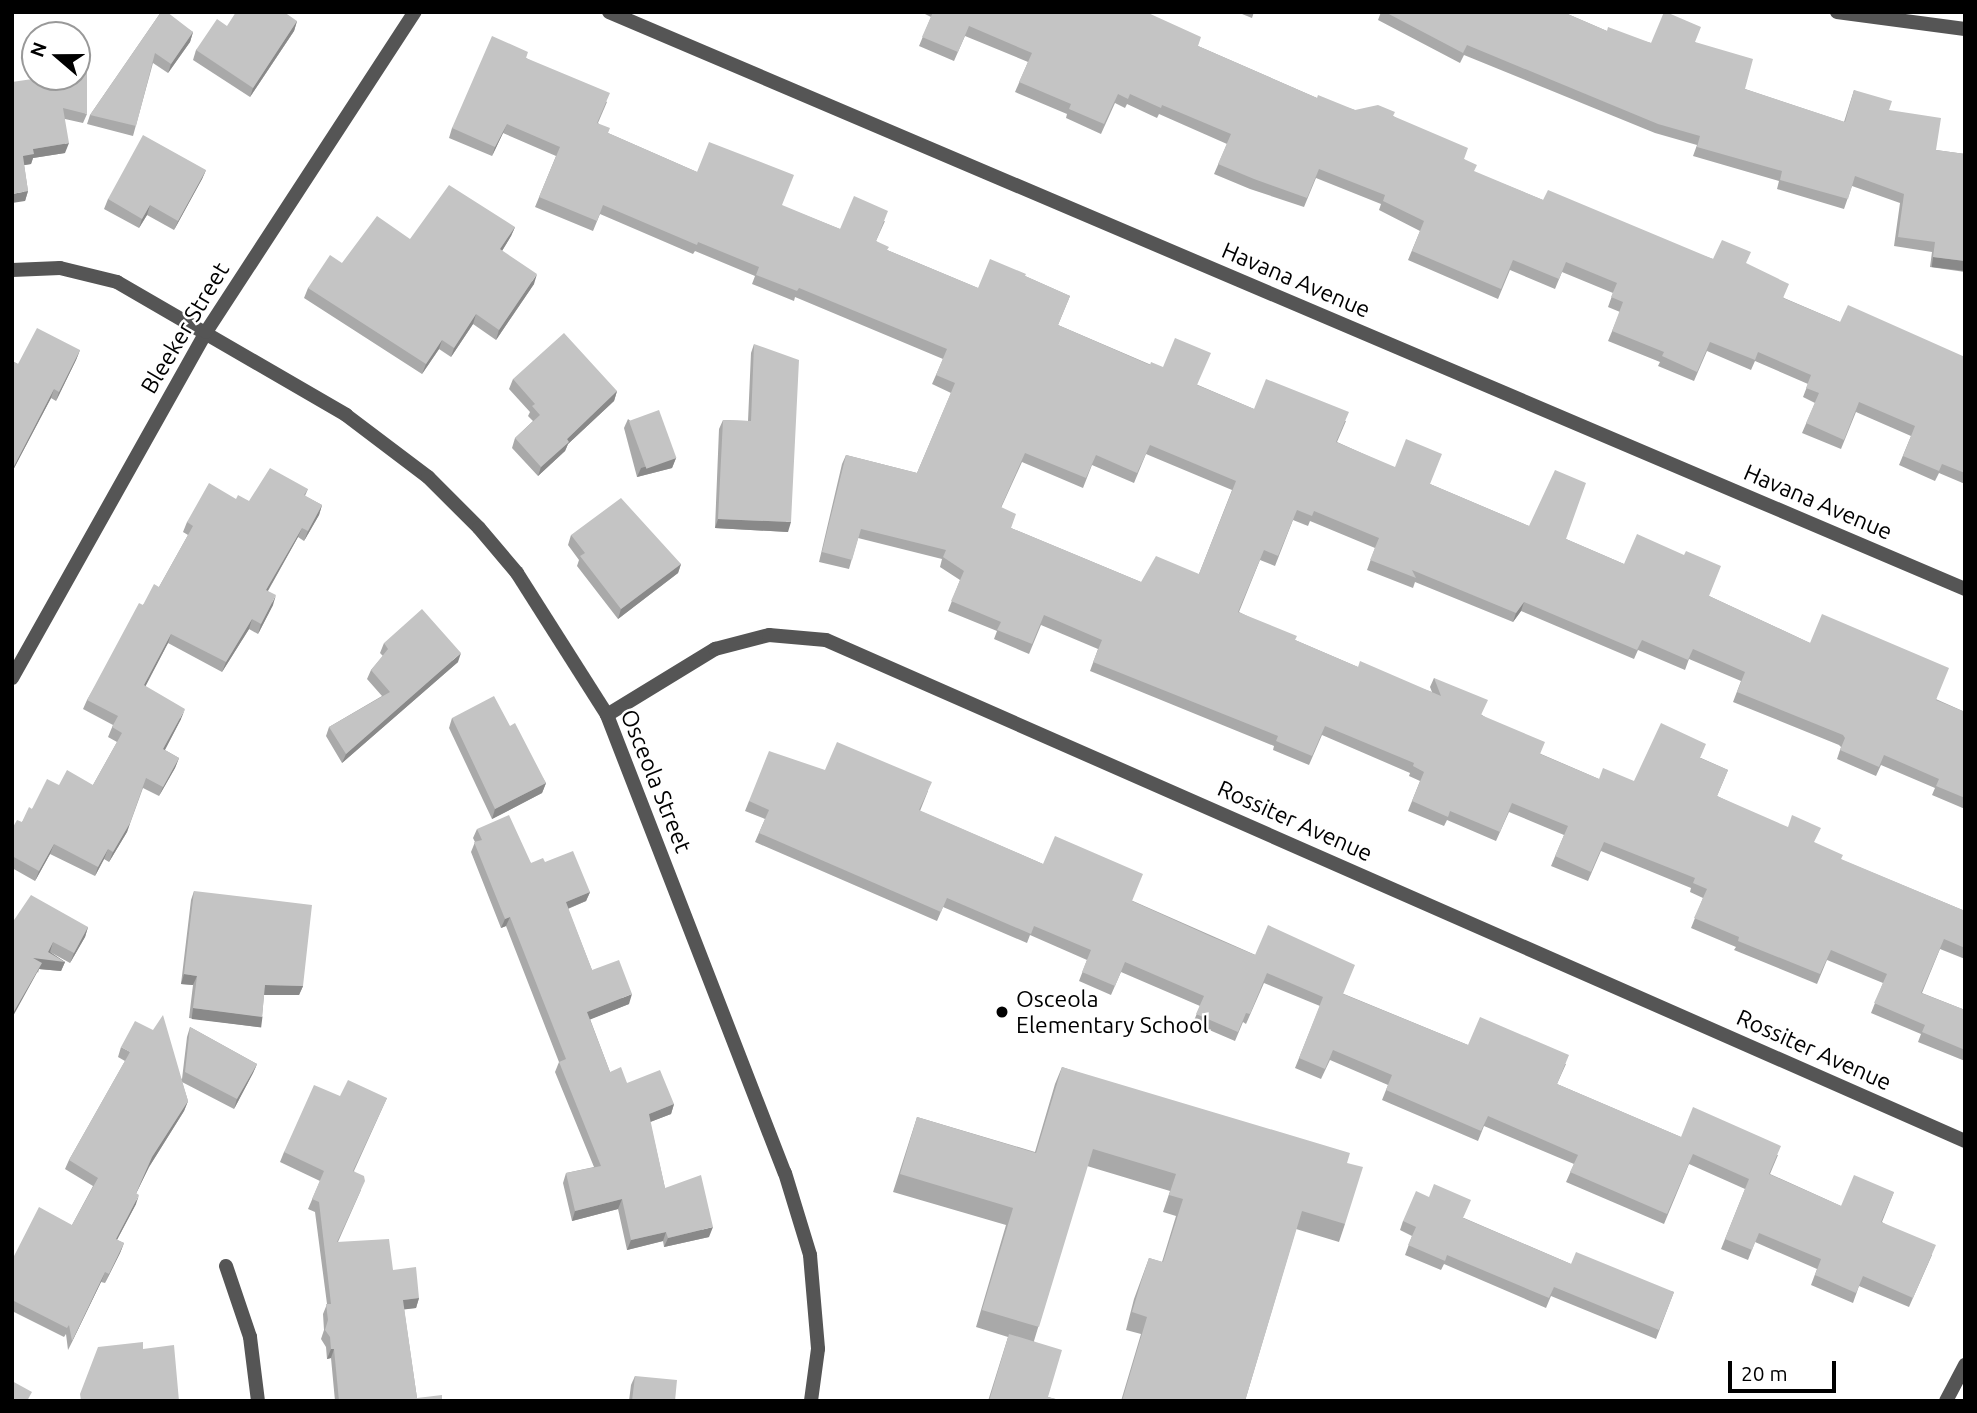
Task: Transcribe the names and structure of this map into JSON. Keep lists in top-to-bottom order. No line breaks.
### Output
{"streets":{"street":["Havana Avenue","Bleeker Street","Osceola Street","Rossiter Avenue"]},"crossings":[["Bleeker Street","Osceola Street"],["Osceola Street","Rossiter Avenue"]],"places":["Osceola Elementary School"],"scale_bar":"20 m","north":"left"}
